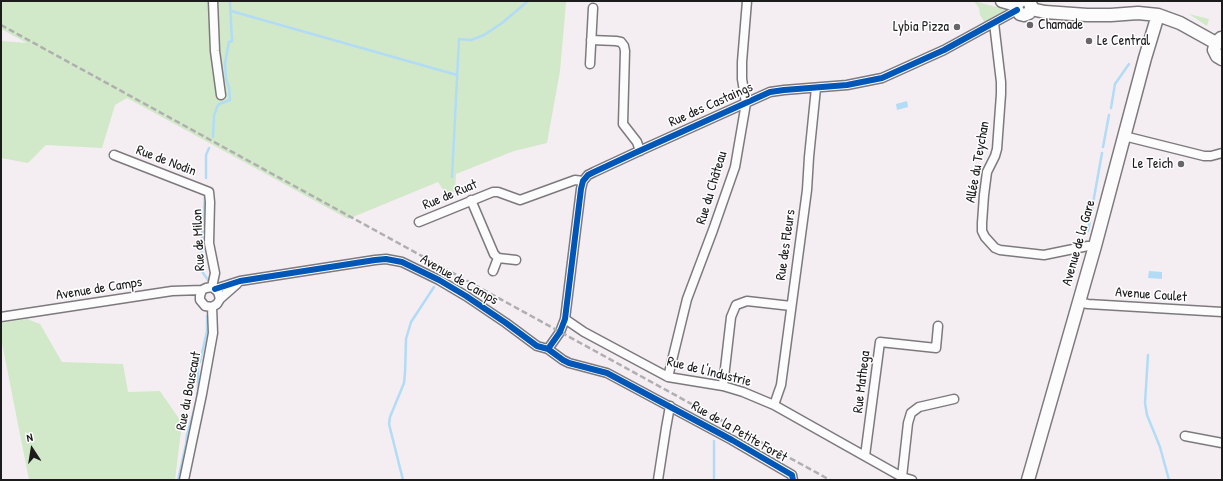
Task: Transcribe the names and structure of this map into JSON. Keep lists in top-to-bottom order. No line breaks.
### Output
{"streets":{"main road":["Avenue de la Gare"],"street":["Rue des Castaings","Rue de Nodin","Allée du Teychan","Rue du Château","Rue de Ruat","Rue de Milon","Rue des Fleurs","Avenue de Camps","Avenue Coulet","Rue de l'Industrie","Rue Mathega","Rue du Bouscaut","Rue de la Petite Forêt"]},"crossings":[["Rue des Castaings","Allée du Teychan"],["Rue des Castaings","Rue du Château"],["Rue des Castaings","Rue de Ruat"],["Rue des Castaings","Rue des Fleurs"],["Rue de Nodin","Rue de Milon"],["Allée du Teychan","Avenue de la Gare"],["Rue du Château","Rue de l'Industrie"],["Rue de Milon","Avenue de Camps"],["Rue de Milon","Rue du Bouscaut"],["Avenue de la Gare","Avenue Coulet"],["Rue des Fleurs","Rue de l'Industrie"],["Avenue de Camps","Rue du Bouscaut"],["Avenue de Camps","Rue de la Petite Forêt"],["Rue de l'Industrie","Rue Mathega"]],"places":["Chamade","Lybia Pizza","Le Central","Le Teich"],"north":"top"}
